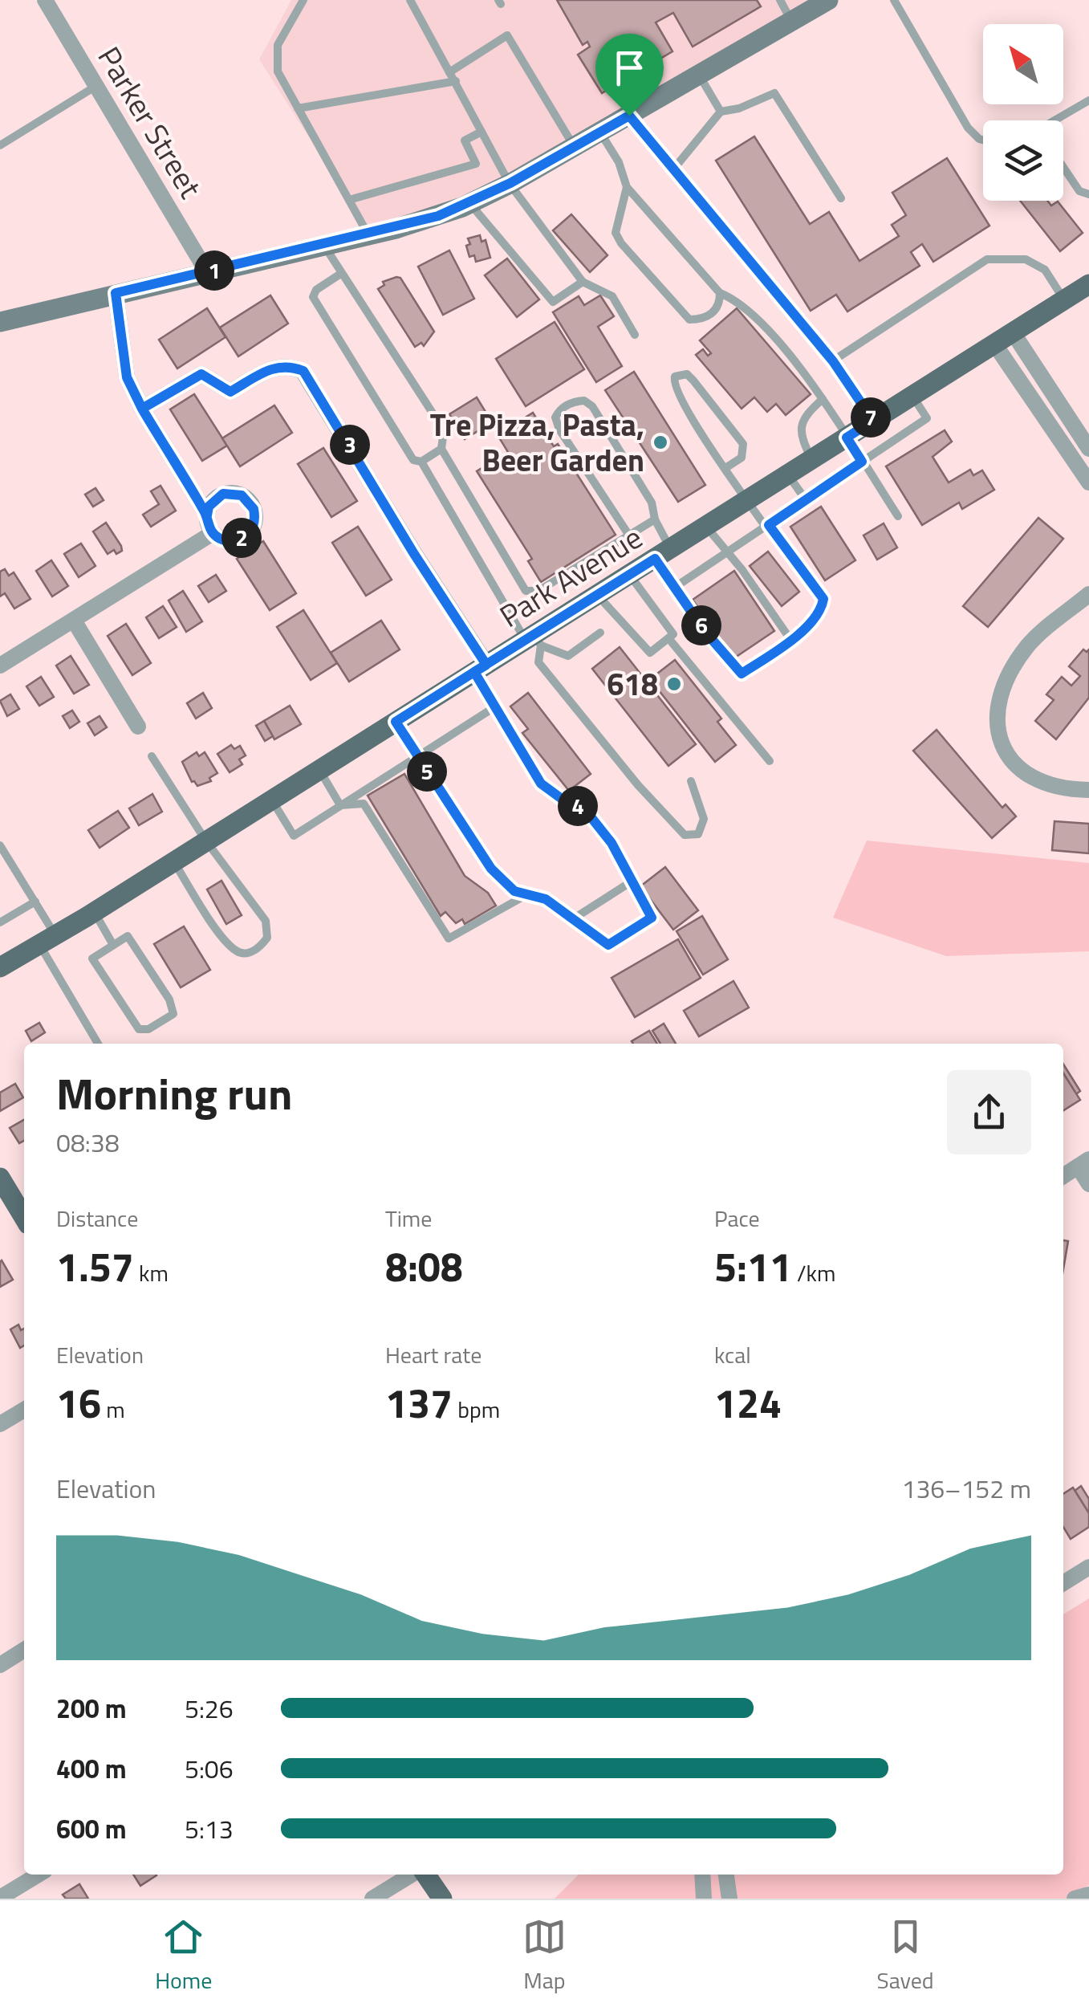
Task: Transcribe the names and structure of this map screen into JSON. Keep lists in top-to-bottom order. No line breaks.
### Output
{"streets":{"main road":["Park Avenue"],"street":["Parker Street"]},"places":["Tre Pizza, Pasta, Beer Garden","618"],"north":"top left","page":{"pins":["1","7","3","2","6","5","4"],"heading":["Morning run","08:38"],"stats":[["Distance","1.57 km"],["Time","8:08"],["Pace","5:11 /km"],["Elevation","16 m"],["Heart rate","137 bpm"],["kcal","124"]],"chart":["Elevation","136–152 m"],"list":[{"name":"200 m","note":"5:26"},{"name":"400 m","note":"5:06"},{"name":"600 m","note":"5:13"}],"tabs":["Home","Map","Saved"]}}
